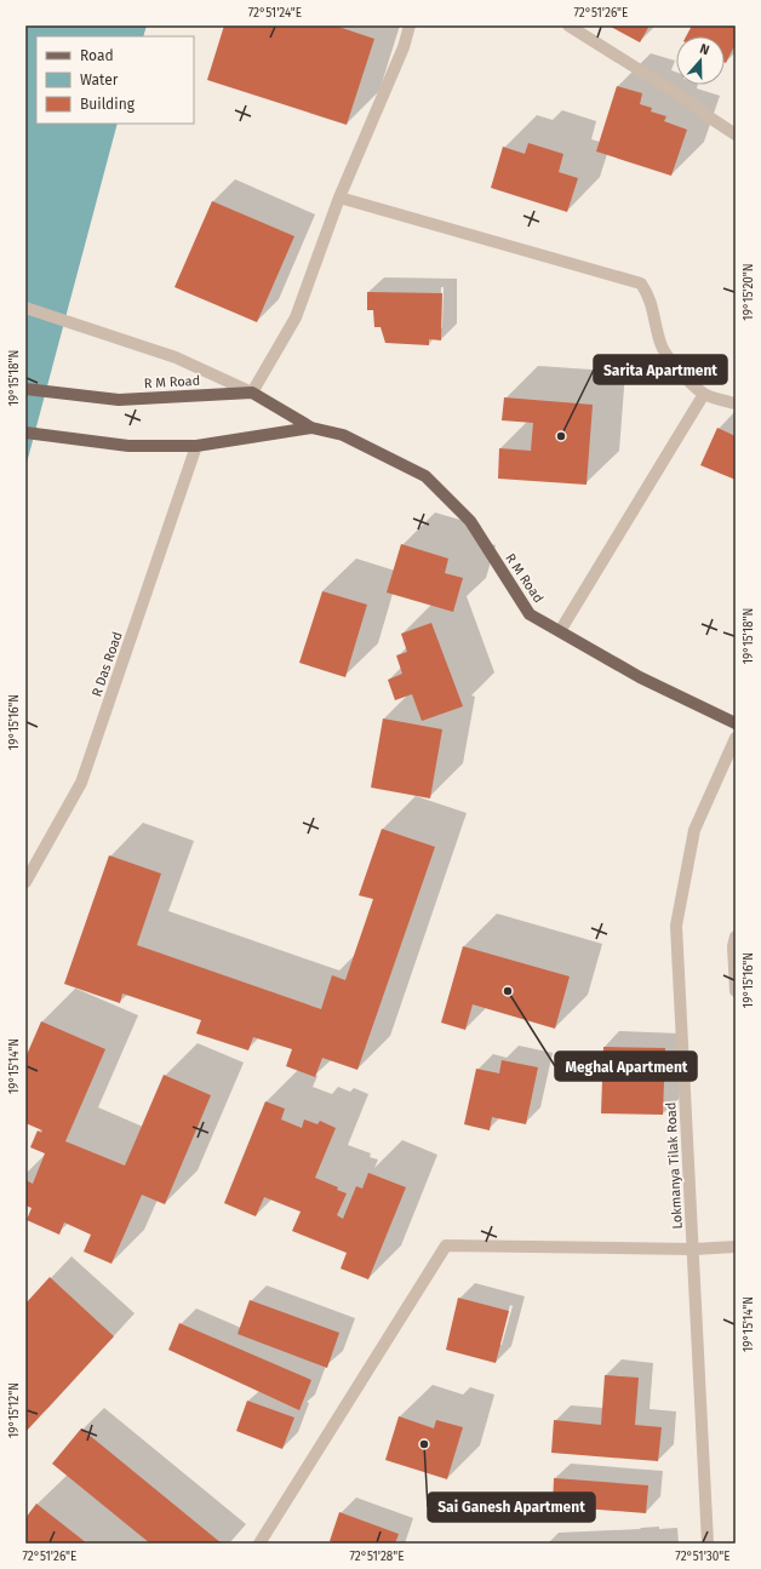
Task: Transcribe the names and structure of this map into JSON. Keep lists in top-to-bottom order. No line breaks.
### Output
{"streets":{"main road":["R M Road"],"street":["R Das Road","Lokmanya Tilak Road"]},"crossings":[["R M Road","R Das Road"]],"places":["Sarita Apartment","Meghal Apartment","Sai Ganesh Apartment"],"legend":["Road","Water","Building"],"north":"top","coordinates":["72°51'24\"E","72°51'26\"E","19°15'20\"N","19°15'18\"N","19°15'16\"N","19°15'14\"N","19°15'12\"N","72°51'28\"E","72°51'30\"E"]}
